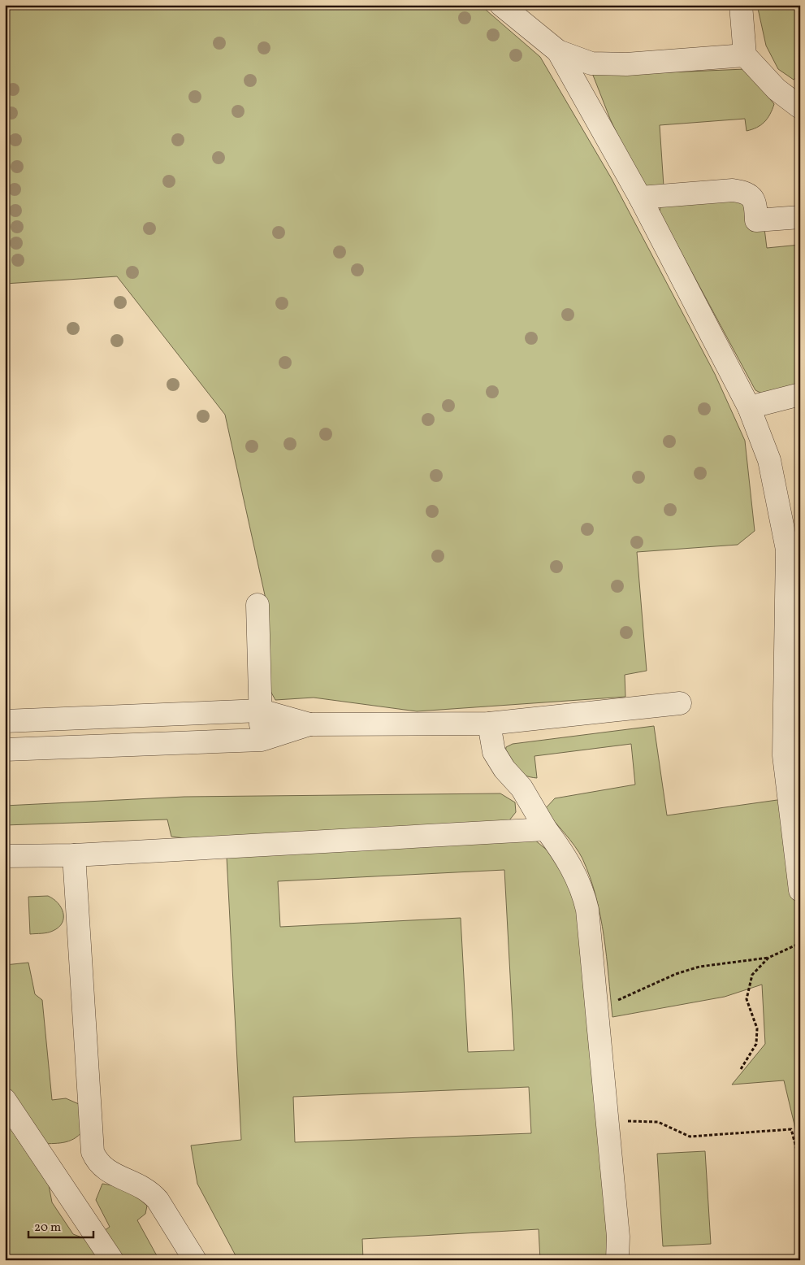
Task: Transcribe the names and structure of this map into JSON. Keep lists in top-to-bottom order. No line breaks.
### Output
{"scale_bar":"20 m"}
